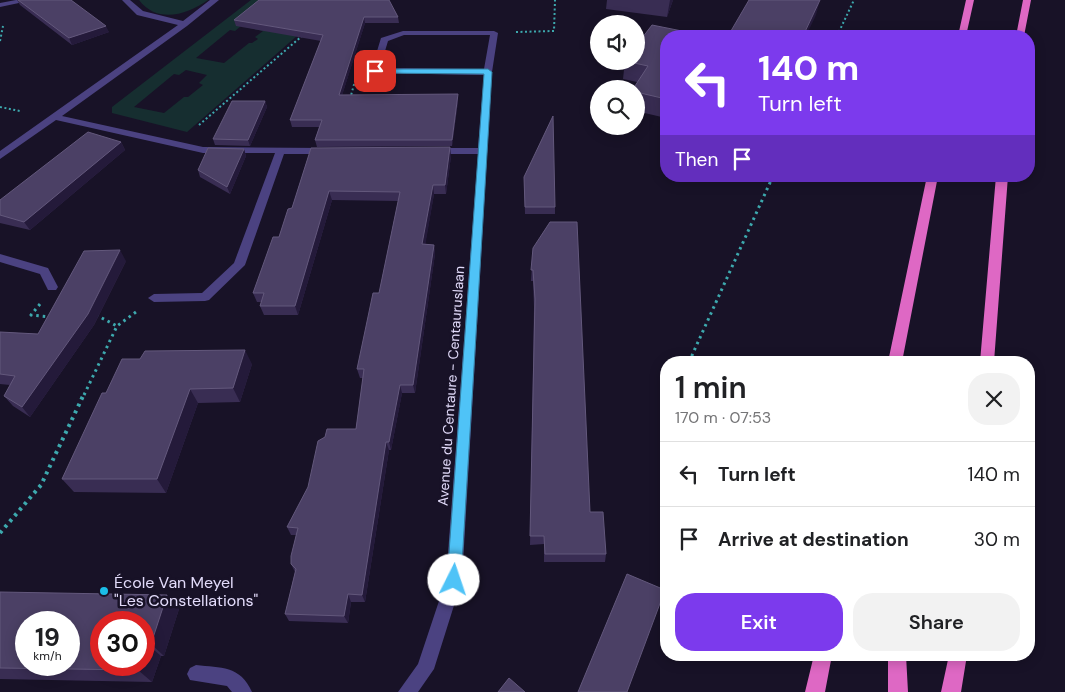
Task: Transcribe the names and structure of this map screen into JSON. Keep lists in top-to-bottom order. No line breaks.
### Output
{"streets":{"street":["Avenue du Centaure - Centauruslaan"]},"places":["École Van Meyel \"Les Constellations\""],"page":{"turn":["140 m","Turn left"],"then":"Then","heading":["1 min","170 m · 07:53"],"list":[{"name":"Turn left","value":"140 m"},{"name":"Arrive at destination","value":"30 m"}],"buttons":["Exit","Share"],"speed":"19 km/h","limit":"30"}}
